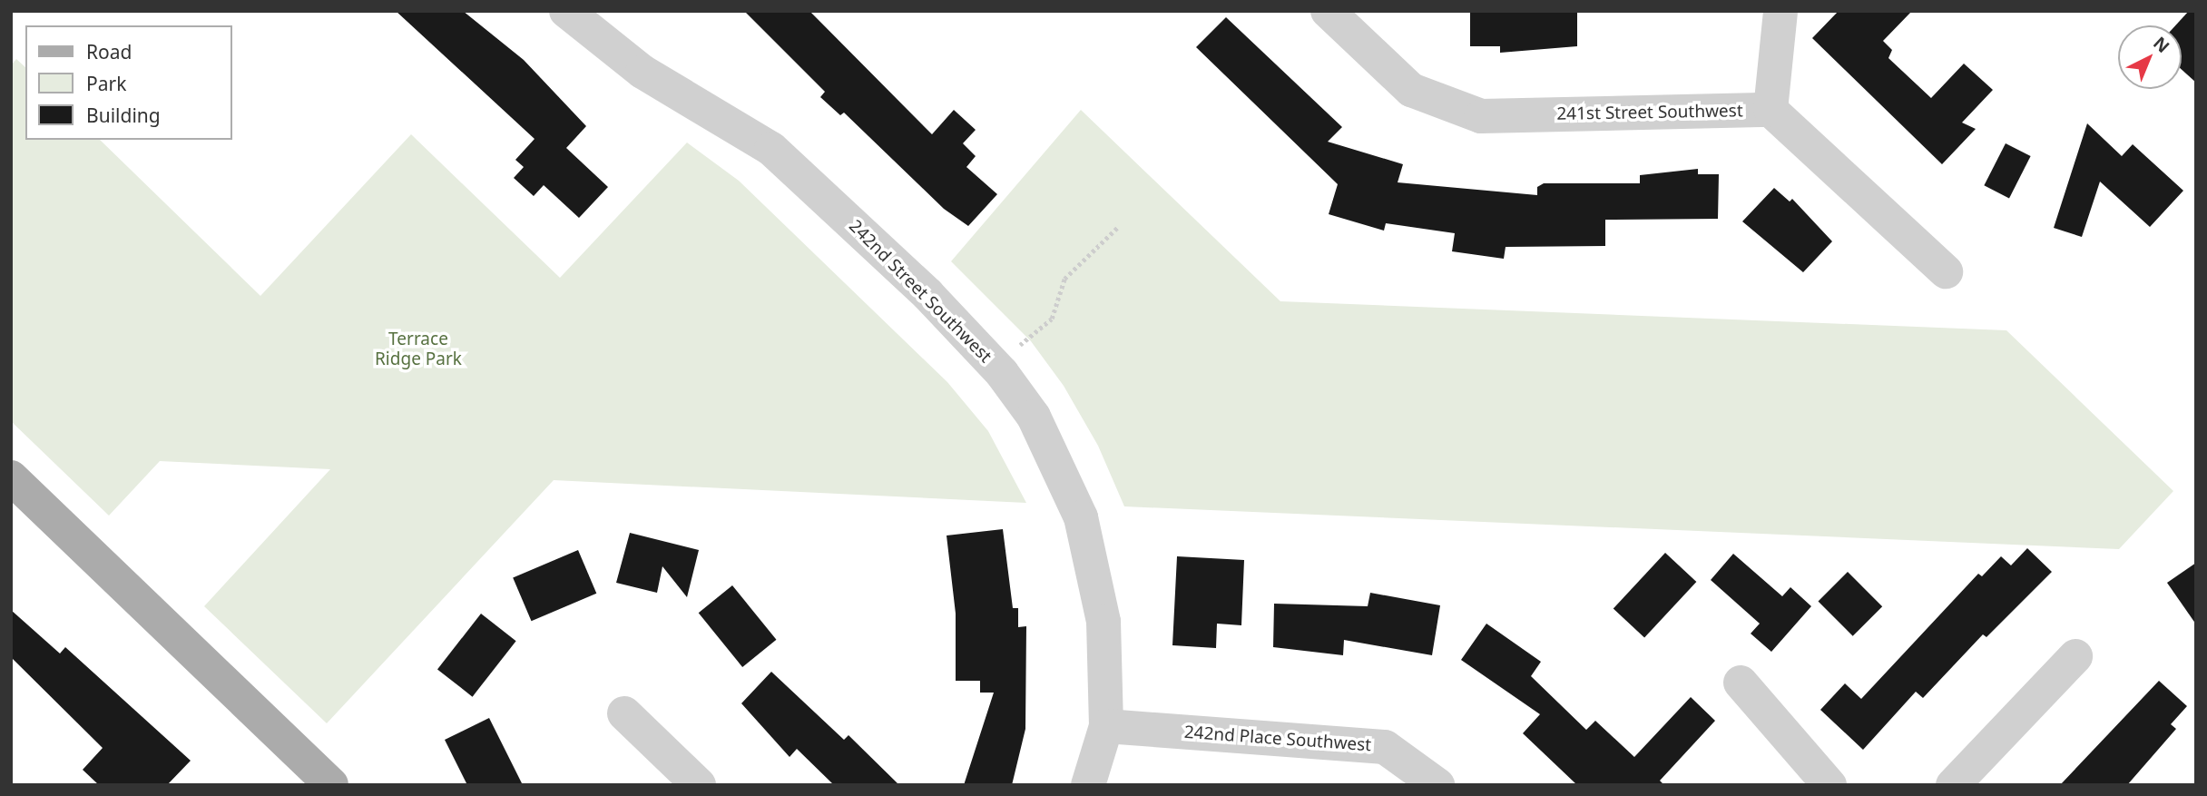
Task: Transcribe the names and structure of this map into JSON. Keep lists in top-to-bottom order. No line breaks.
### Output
{"streets":{"street":["241st Street Southwest","242nd Street Southwest","242nd Place Southwest"]},"crossings":[["242nd Street Southwest","242nd Place Southwest"]],"parks":["Terrace Ridge Park"],"legend":["Road","Park","Building"],"north":"top right"}
